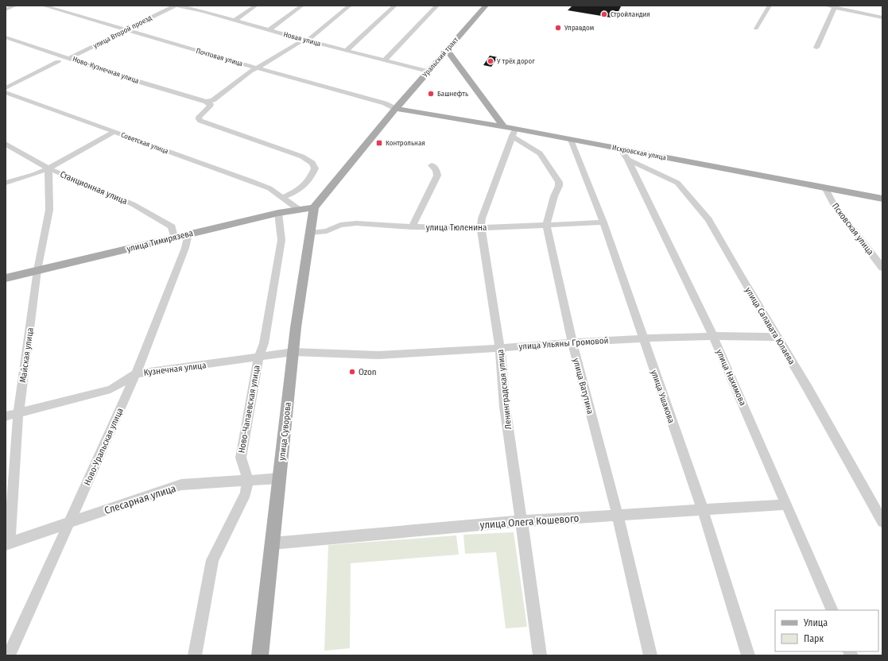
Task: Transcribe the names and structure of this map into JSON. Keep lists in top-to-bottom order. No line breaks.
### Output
{"streets":{"main road":["Уральский тракт","Искровская улица","улица Тимирязева","улица Суворова"],"street":["улица Второй проезд","Новая улица","Почтовая улица","Ново-Кузнечная улица","Советская улица","Станционная улица","улица Тюленина","Псковская улица","улица Салавата Юлаева","улица Ульяны Громовой","Майская улица","Кузнечная улица","улица Нахимова","улица Ватутина","Ленинградская улица","улица Ушакова","Ново-Чапаевская улица","Ново-Уральская улица","Слесарная улица","улица Олега Кошевого"]},"crossings":[["улица Второй проезд","Новая улица"],["улица Второй проезд","Почтовая улица"],["улица Второй проезд","Ново-Кузнечная улица"],["Новая улица","Уральский тракт"],["Почтовая улица","Уральский тракт"],["Почтовая улица","Искровская улица"],["Уральский тракт","Искровская улица"],["Уральский тракт","улица Тимирязева"],["Уральский тракт","улица Суворова"],["Советская улица","улица Тимирязева"],["Искровская улица","Псковская улица"],["Искровская улица","улица Нахимова"],["Искровская улица","улица Ватутина"],["Искровская улица","Ленинградская улица"],["Искровская улица","улица Ушакова"],["Станционная улица","улица Тимирязева"],["Станционная улица","Майская улица"],["улица Тюленина","улица Ватутина"],["улица Тюленина","Ленинградская улица"],["улица Тюленина","улица Ушакова"],["улица Тюленина","улица Суворова"],["улица Тимирязева","Майская улица"],["улица Тимирязева","Ново-Чапаевская улица"],["улица Тимирязева","улица Суворова"],["улица Тимирязева","Ново-Уральская улица"],["улица Салавата Юлаева","улица Ульяны Громовой"],["улица Салавата Юлаева","улица Нахимова"],["улица Ульяны Громовой","Кузнечная улица"],["улица Ульяны Громовой","улица Нахимова"],["улица Ульяны Громовой","улица Ватутина"],["улица Ульяны Громовой","Ленинградская улица"],["улица Ульяны Громовой","улица Ушакова"],["улица Ульяны Громовой","улица Суворова"],["Майская улица","Кузнечная улица"],["Майская улица","Слесарная улица"],["Кузнечная улица","Ново-Чапаевская улица"],["Кузнечная улица","улица Суворова"],["Кузнечная улица","Ново-Уральская улица"],["улица Нахимова","улица Олега Кошевого"],["улица Ватутина","Ленинградская улица"],["улица Ватутина","улица Олега Кошевого"],["Ленинградская улица","улица Олега Кошевого"],["улица Ушакова","улица Олега Кошевого"],["Ново-Чапаевская улица","Слесарная улица"],["улица Суворова","Слесарная улица"],["улица Суворова","улица Олега Кошевого"],["Ново-Уральская улица","Слесарная улица"]],"places":{"other":["Стройландия","Управдом","У трёх дорог","Башнефть","Ozon"],"transit":["Контрольная"]},"legend":["Улица","Парк"]}
